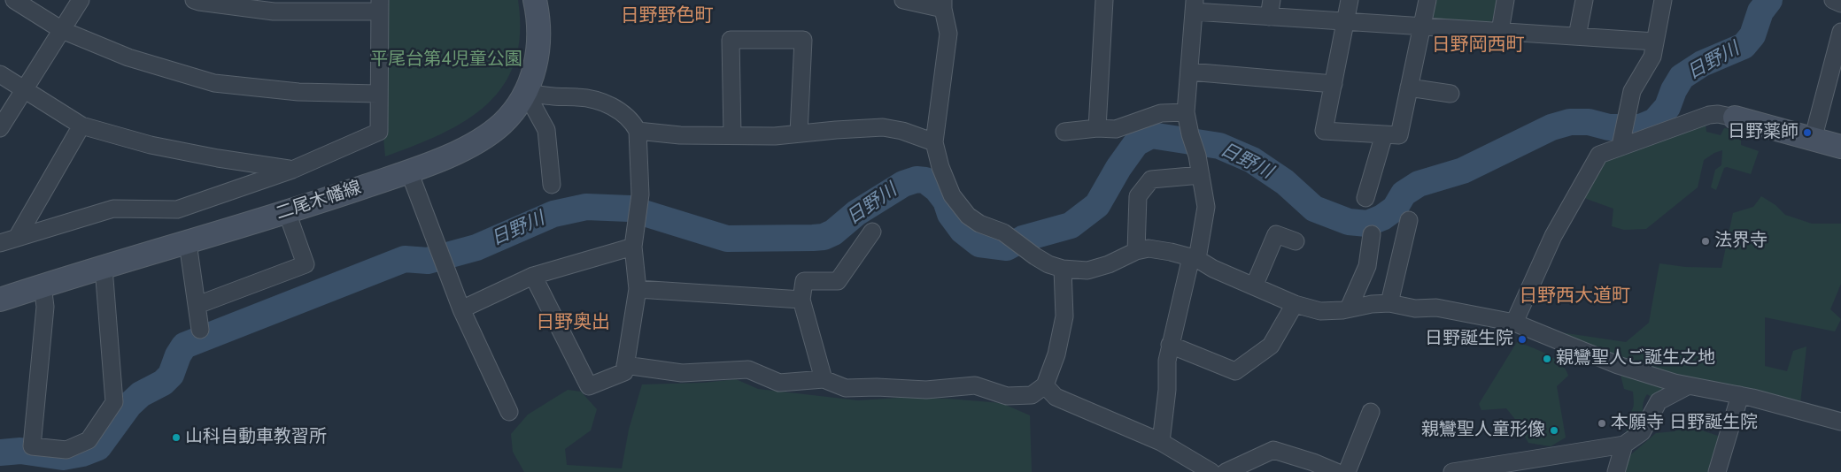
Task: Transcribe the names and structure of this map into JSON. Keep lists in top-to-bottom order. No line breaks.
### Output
{"streets":{"main road":["二尾木幡線"]},"districts":["日野野色町","日野岡西町","日野西大道町","日野奥出"],"water":["日野川"],"parks":["平尾台第4児童公園"],"places":["日野薬師","法界寺","日野誕生院","親鸞聖人ご誕生之地","本願寺 日野誕生院","親鸞聖人童形像","山科自動車教習所"]}
